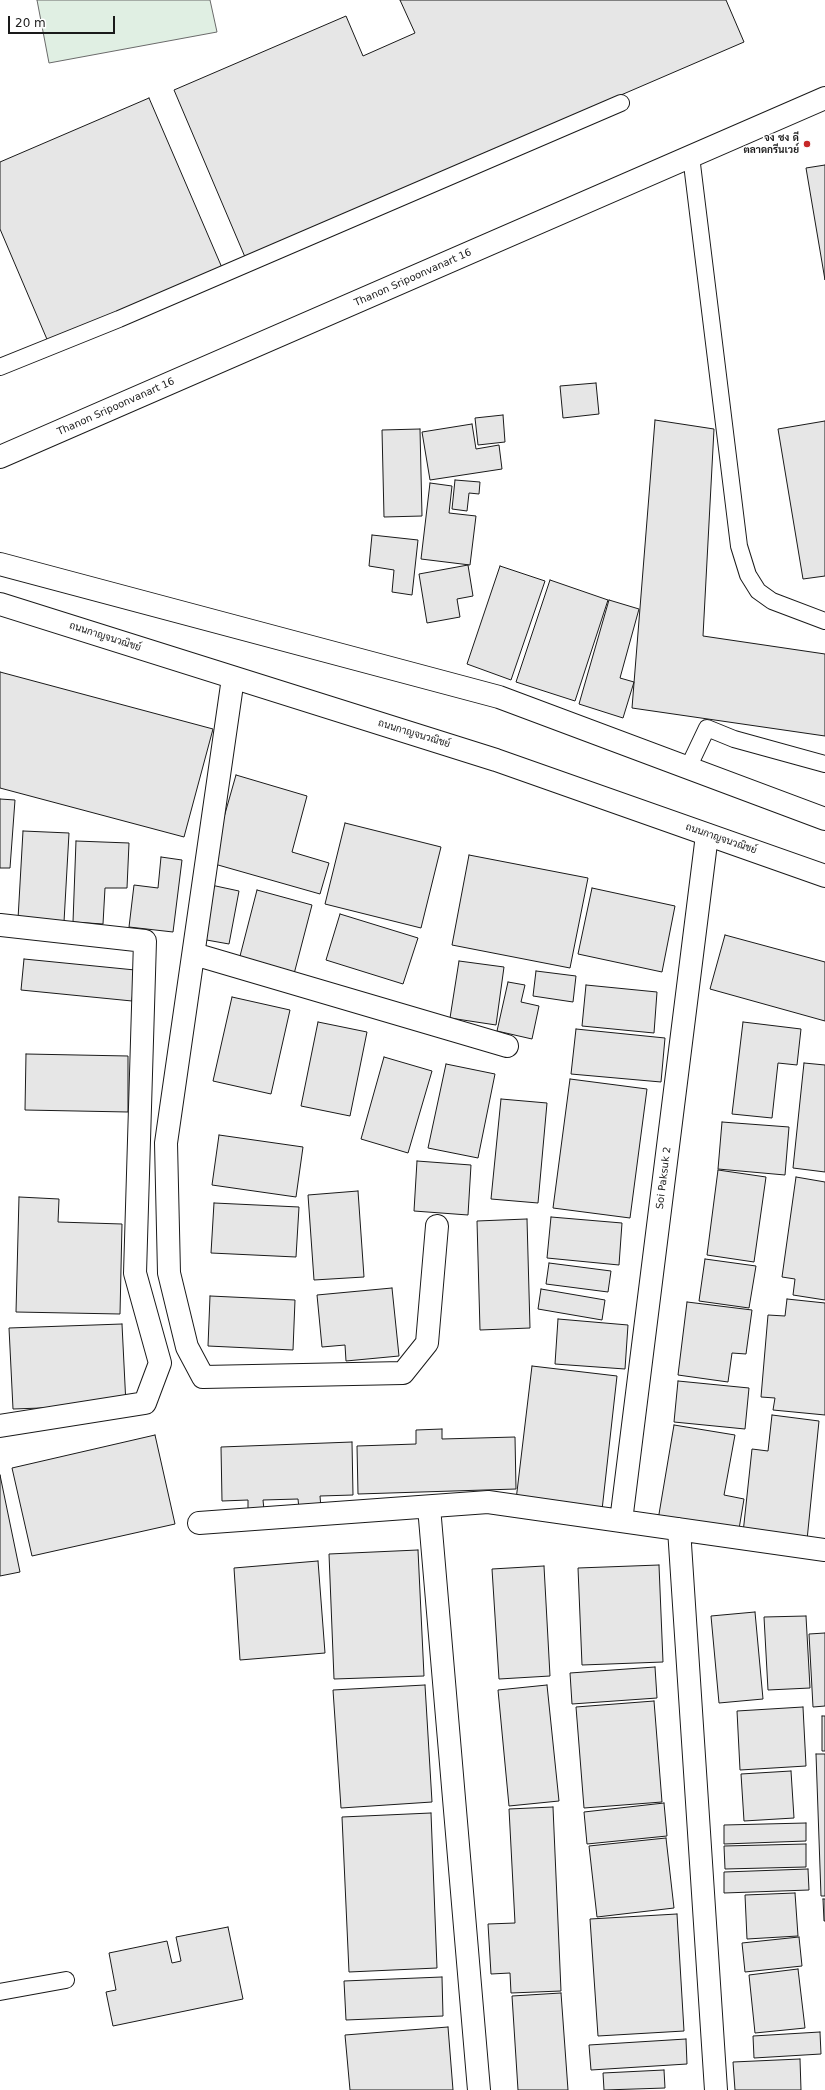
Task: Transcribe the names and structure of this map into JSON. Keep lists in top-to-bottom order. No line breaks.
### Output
{"streets":{"street":["Thanon Sripoonvanart 16","ถนนกาญจนวณิชย์","Soi Paksuk 2"]},"crossings":[["ถนนกาญจนวณิชย์","Soi Paksuk 2"]],"places":["จง ชง ดี ตลาดกรีนเวย์"],"scale_bar":"20 m"}
